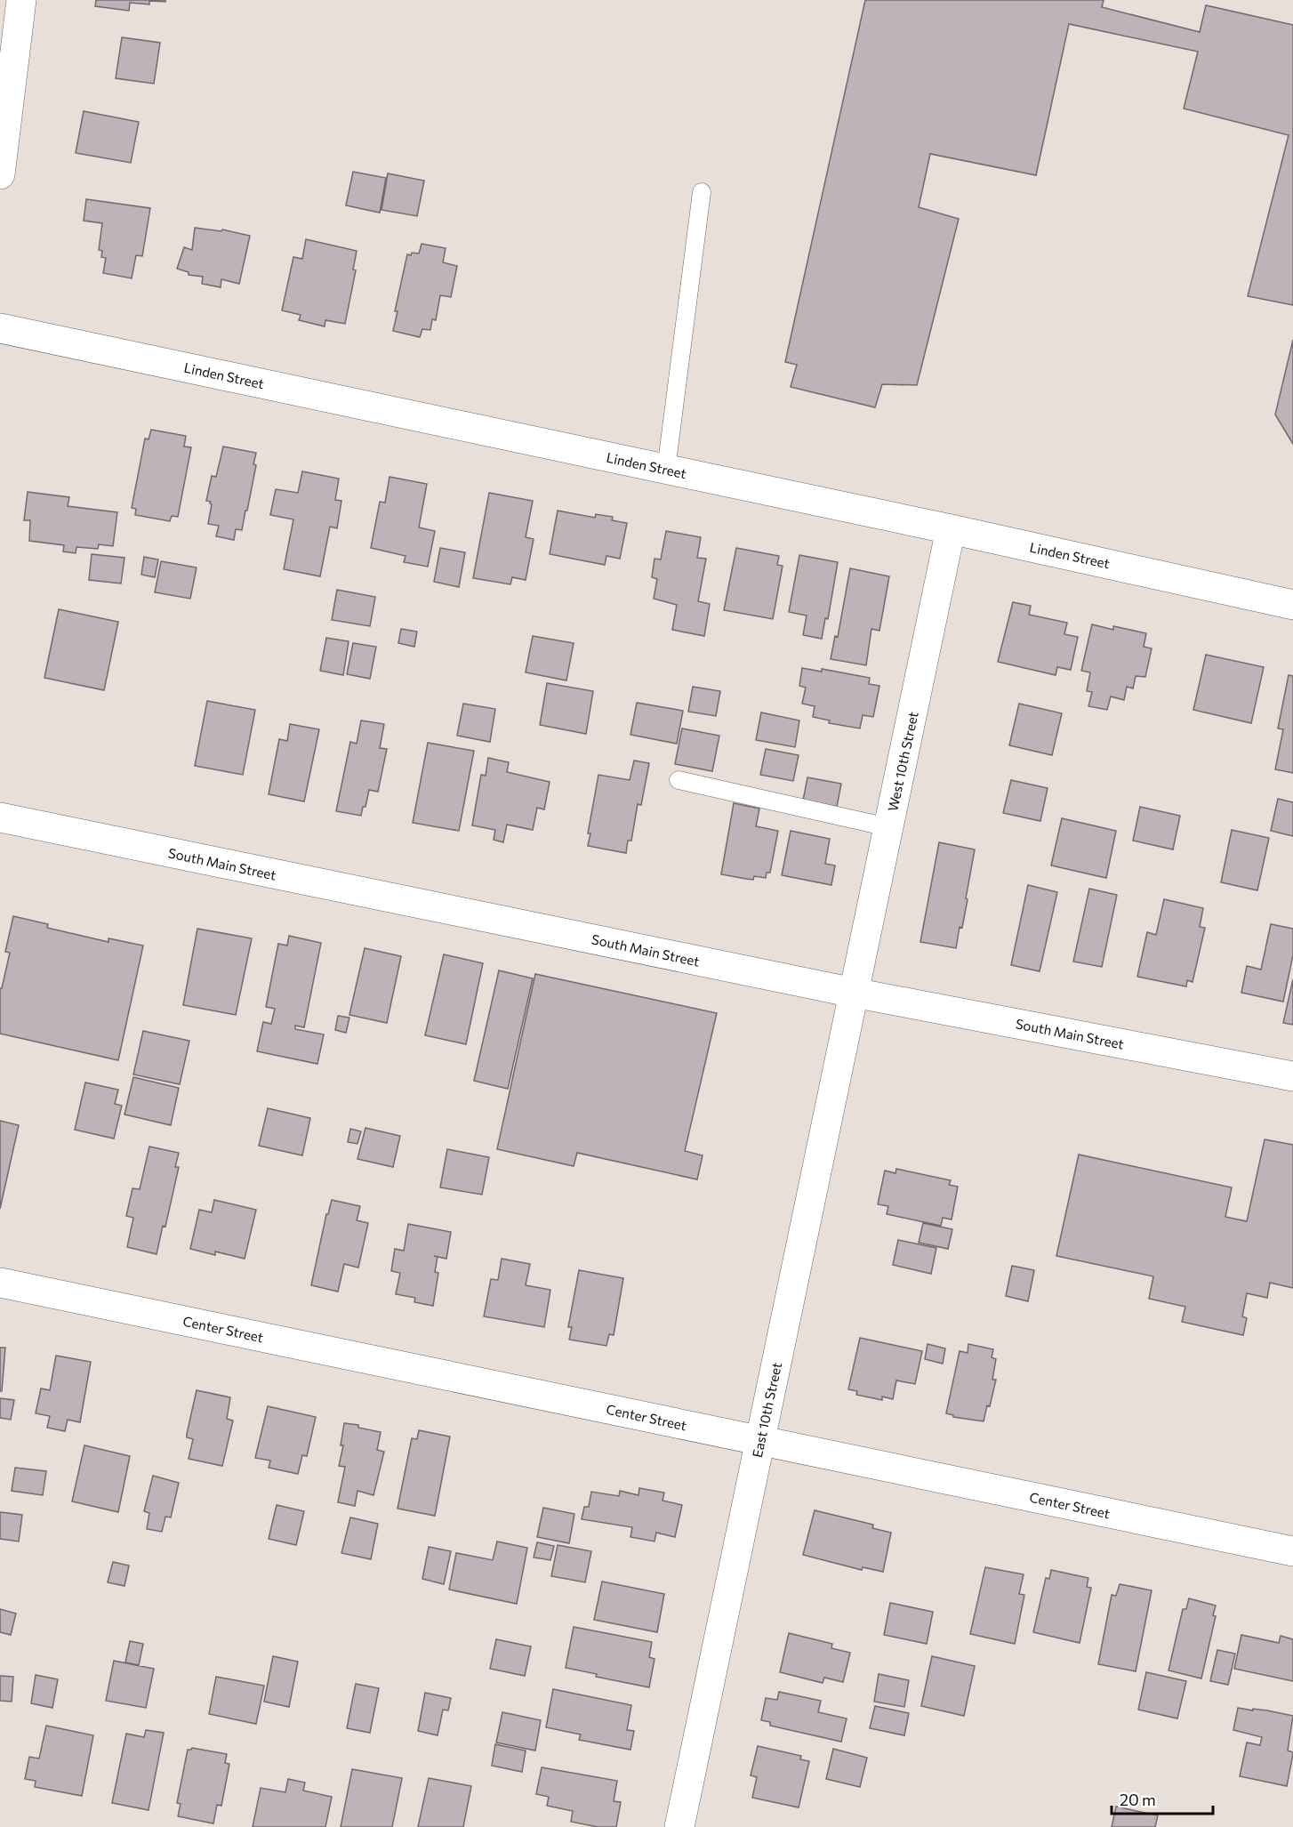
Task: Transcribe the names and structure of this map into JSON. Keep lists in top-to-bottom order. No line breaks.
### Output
{"streets":{"street":["Linden Street","West 10th Street","South Main Street","Center Street","East 10th Street"]},"crossings":[["Linden Street","West 10th Street"],["West 10th Street","South Main Street"],["West 10th Street","East 10th Street"],["South Main Street","East 10th Street"],["Center Street","East 10th Street"]],"scale_bar":"20 m"}
